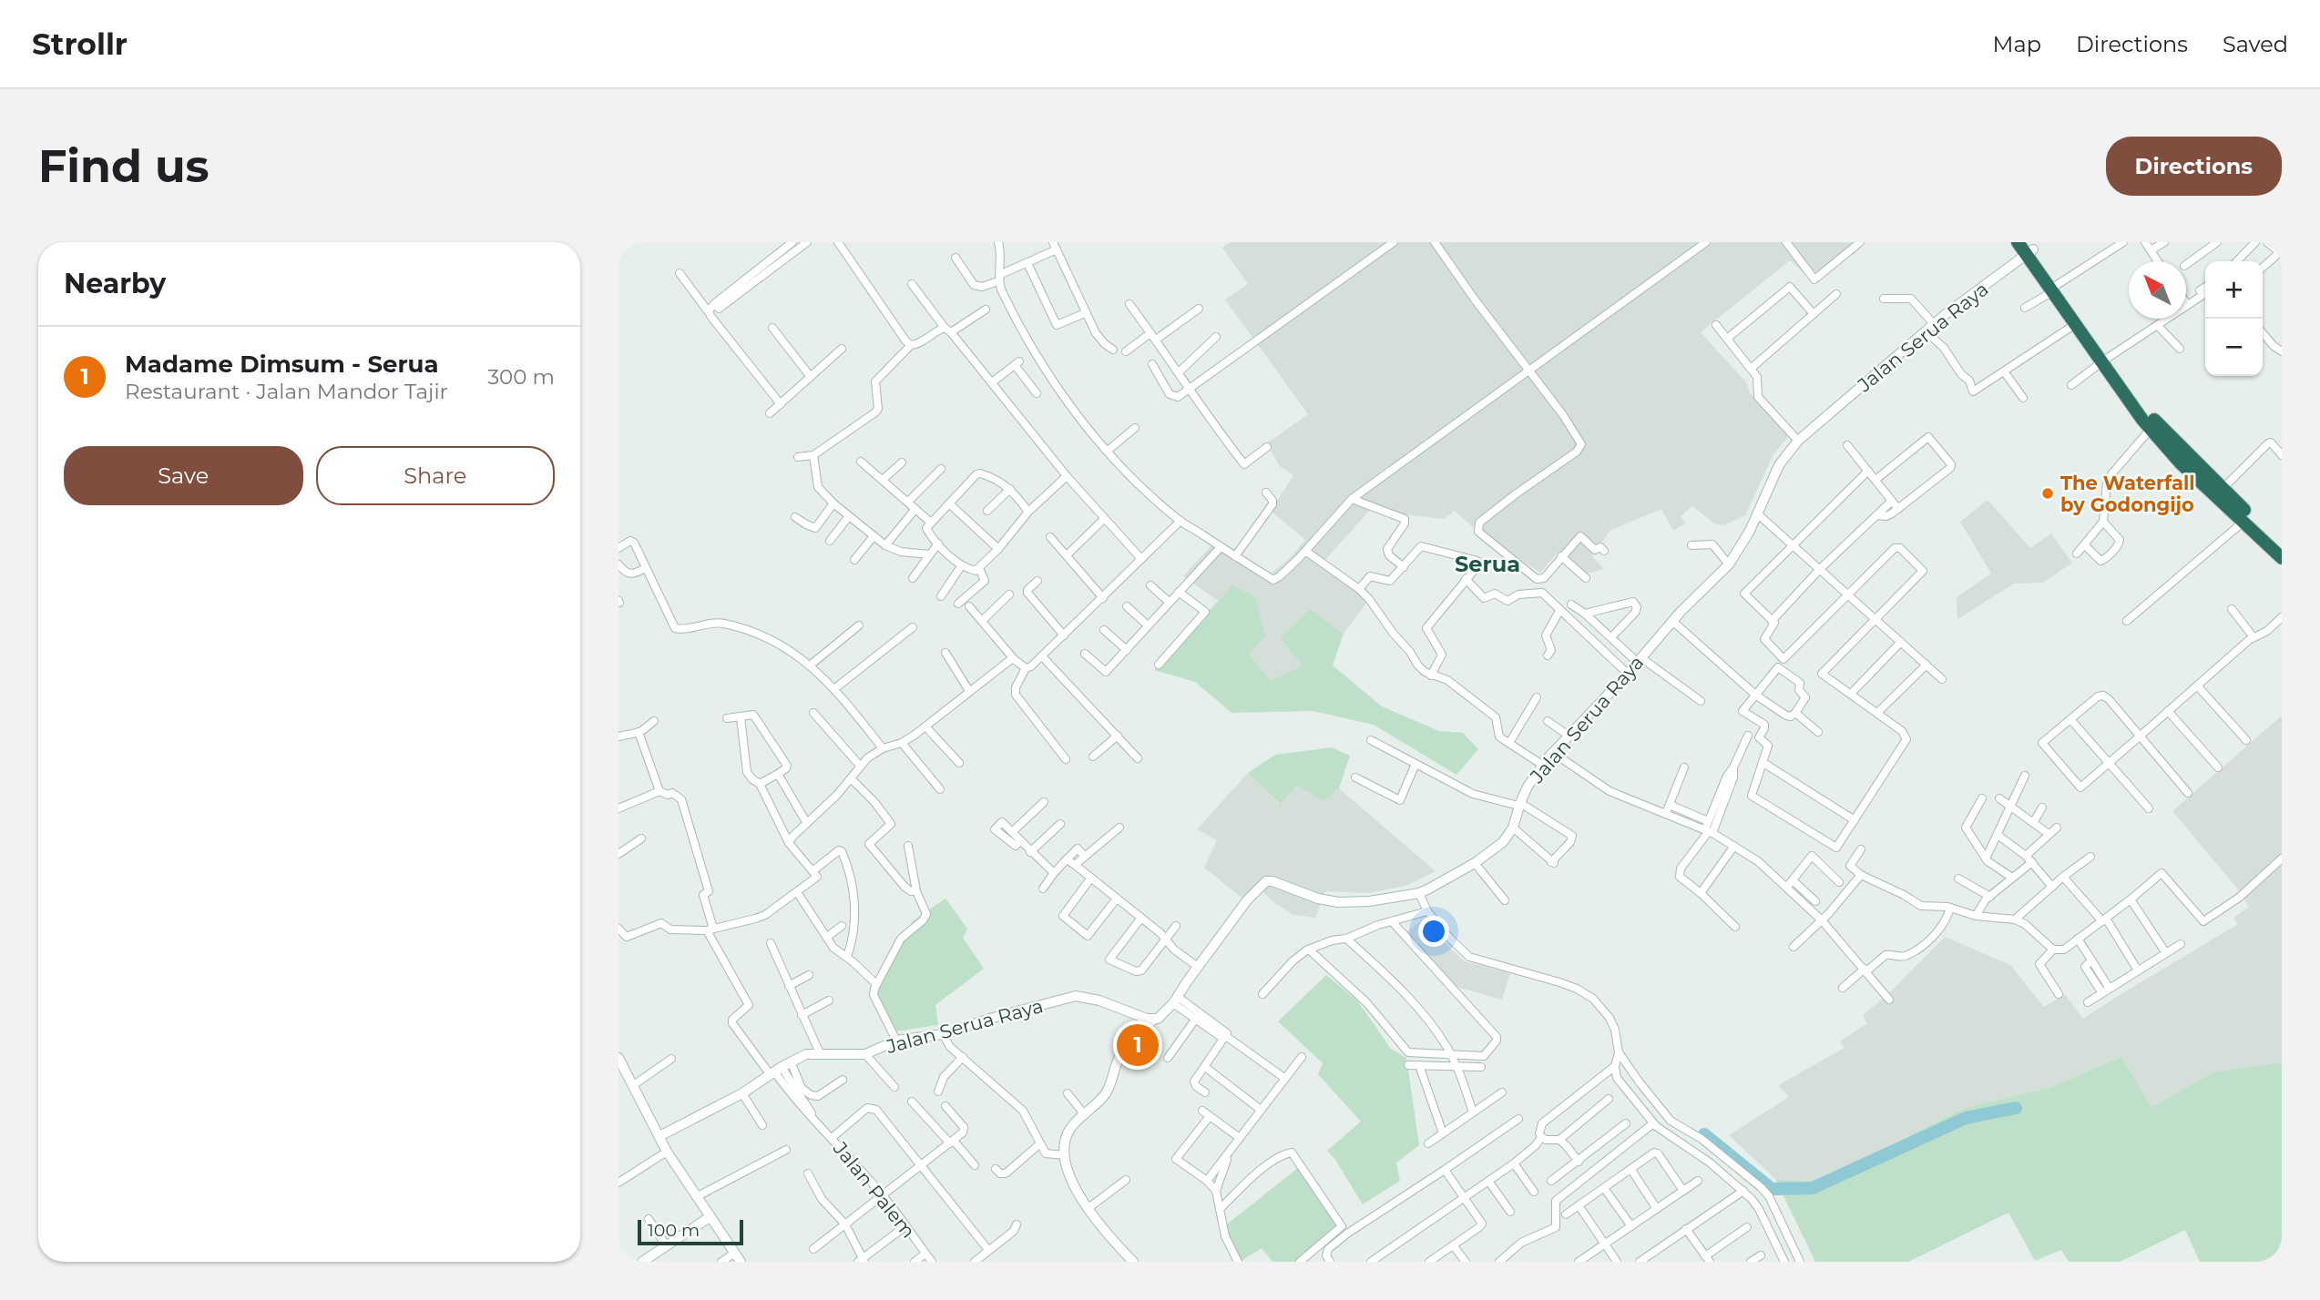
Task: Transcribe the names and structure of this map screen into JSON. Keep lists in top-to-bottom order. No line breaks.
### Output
{"streets":{"main road":["Jalan Serua Raya"],"street":["Jalan Palem"]},"crossings":[["Jalan Serua Raya","Jalan Palem"]],"districts":["Serua"],"places":["The Waterfall by Godongijo"],"scale_bar":"100 m","north":"top left","page":{"header":"Strollr","nav":["Map","Directions","Saved"],"buttons":["Directions",["Save","Share"]],"title":"Find us","heading":"Nearby","map_buttons":["+","−"],"list":[{"mark":"1","name":"Madame Dimsum - Serua","note":"Restaurant · Jalan Mandor Tajir","value":"300 m"}],"pins":"1","scale":"100 m"}}
